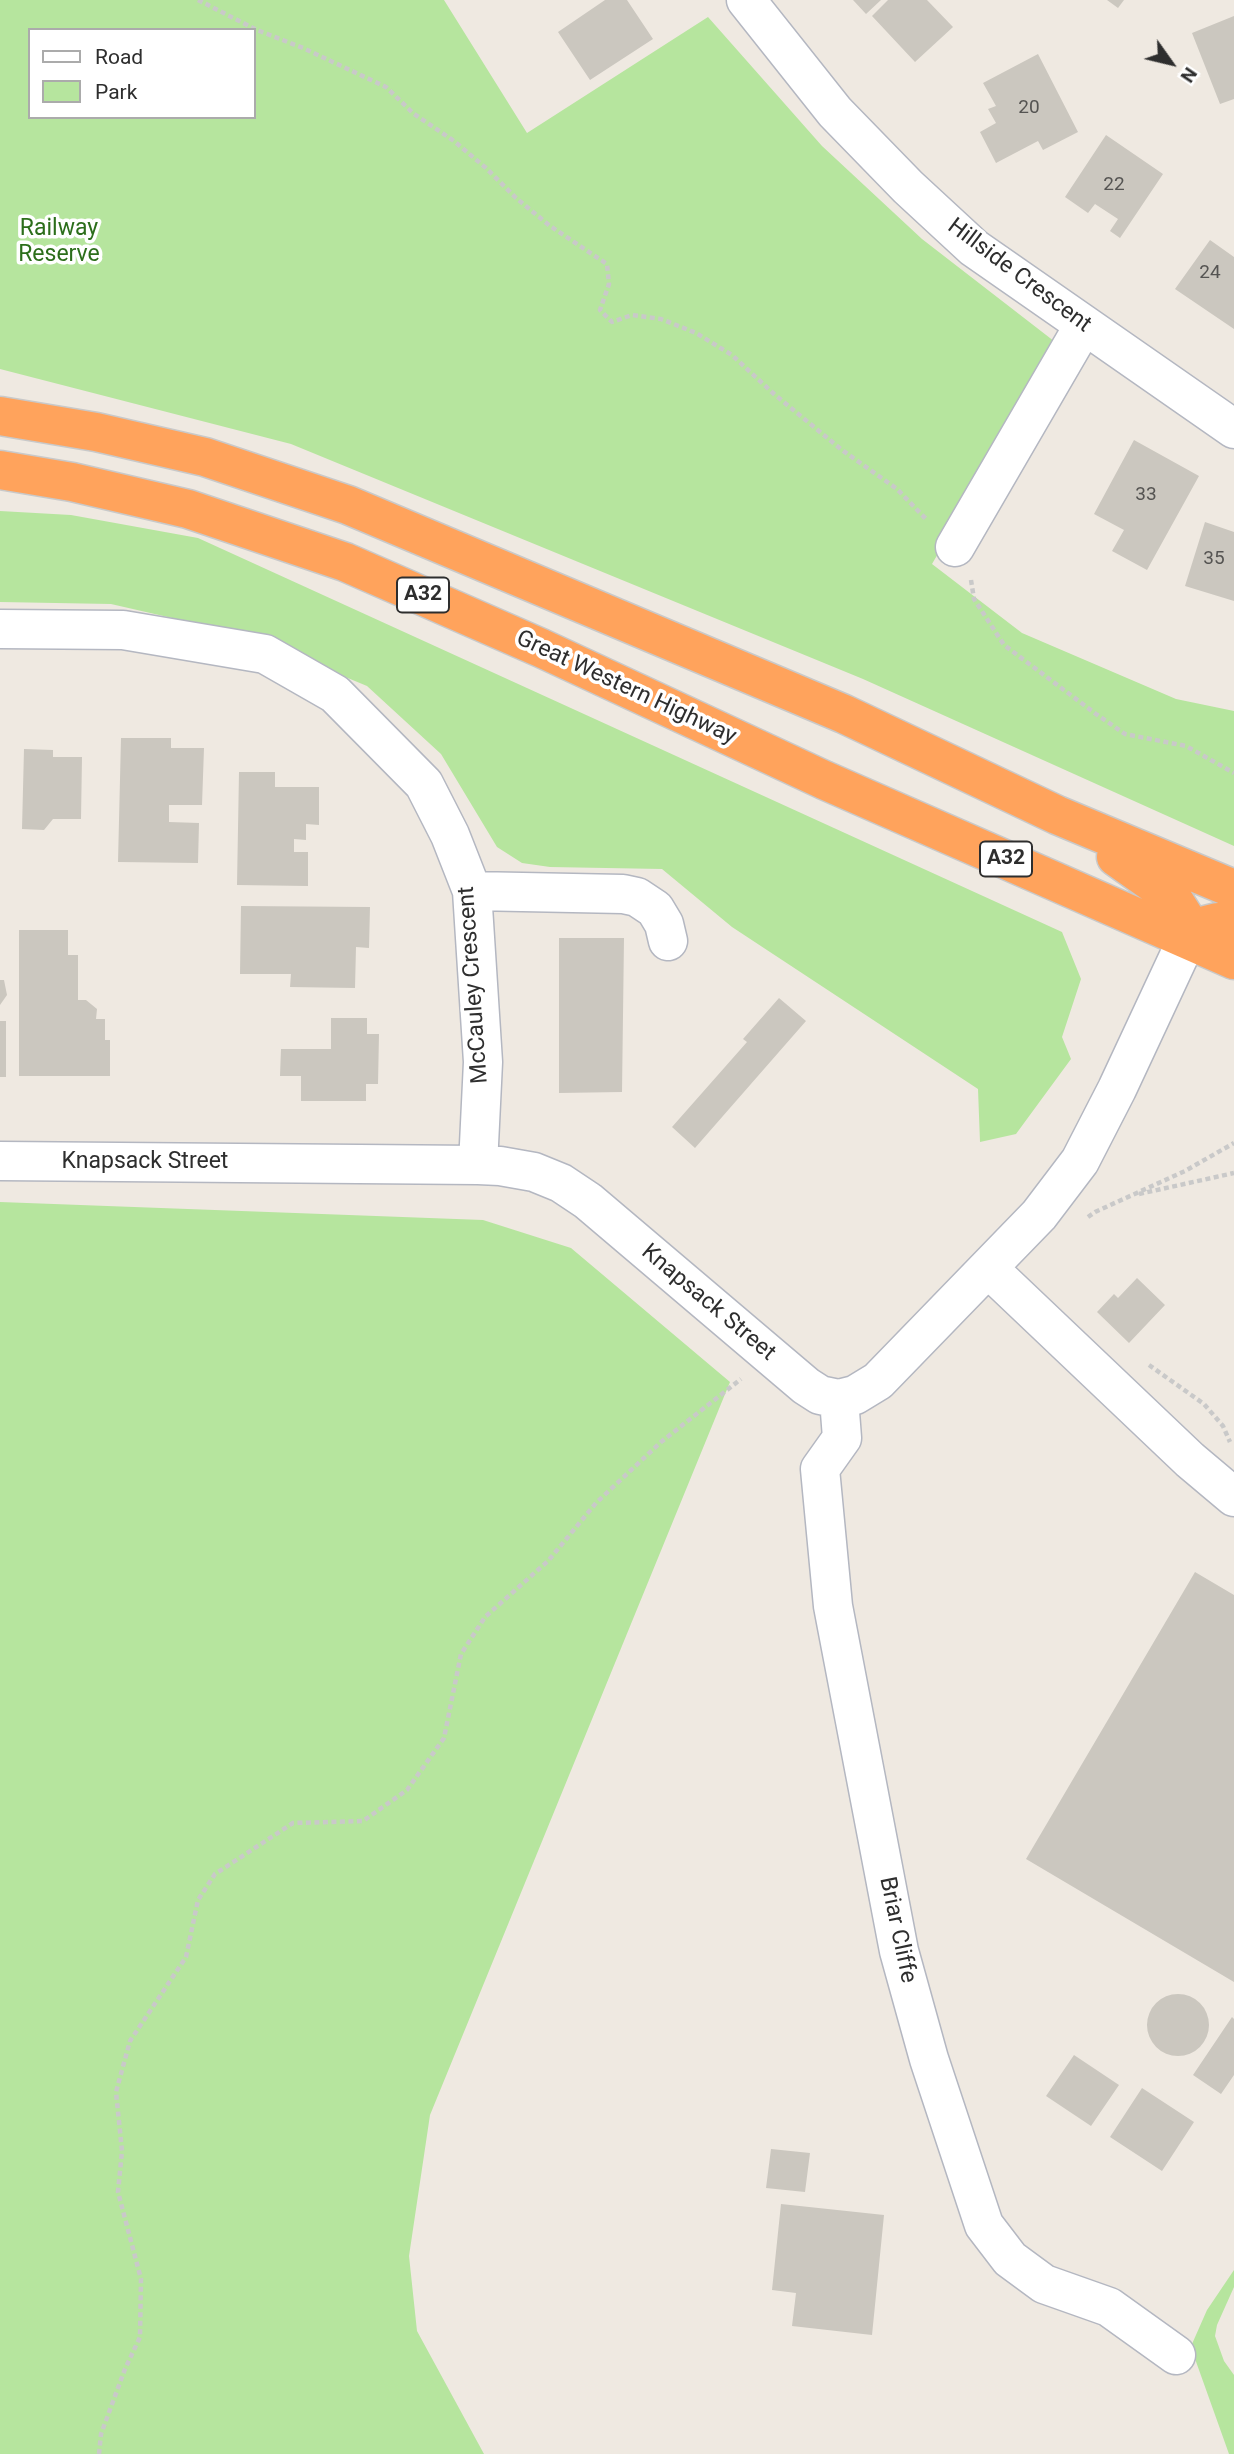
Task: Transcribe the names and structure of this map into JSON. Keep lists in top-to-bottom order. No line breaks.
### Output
{"streets":{"highway":["A32","Great Western Highway"],"street":["Hillside Crescent","McCauley Crescent","Knapsack Street","Briar Cliffe"]},"crossings":[["McCauley Crescent","Knapsack Street"],["Knapsack Street","Briar Cliffe"]],"parks":["Railway Reserve"],"house_numbers":["20","22","24","33","35"],"legend":["Road","Park"],"north":"bottom right"}
